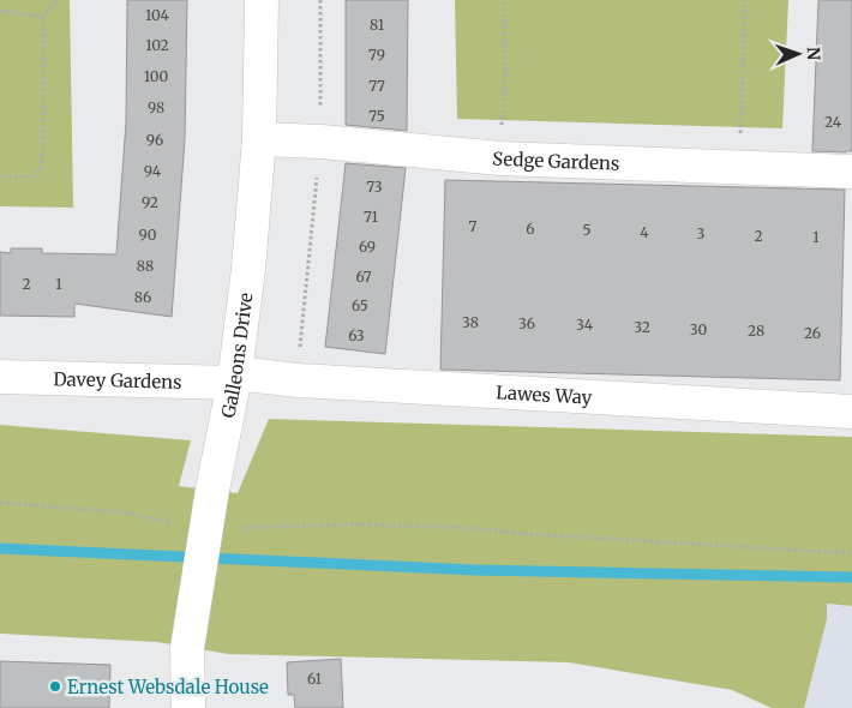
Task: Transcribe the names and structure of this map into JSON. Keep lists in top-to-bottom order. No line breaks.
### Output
{"streets":{"street":["Sedge Gardens","Galleons Drive","Davey Gardens","Lawes Way"]},"crossings":[["Sedge Gardens","Galleons Drive"],["Galleons Drive","Davey Gardens"],["Galleons Drive","Lawes Way"],["Davey Gardens","Lawes Way"]],"places":["Ernest Websdale House"],"house_numbers":["104","81","102","79","100","77","98","75","24","96","94","73","92","71","7","6","5","4","3","90","2","1","69","88","67","2","1","86","65","38","36","34","32","30","28","26","63","61"],"north":"right"}
